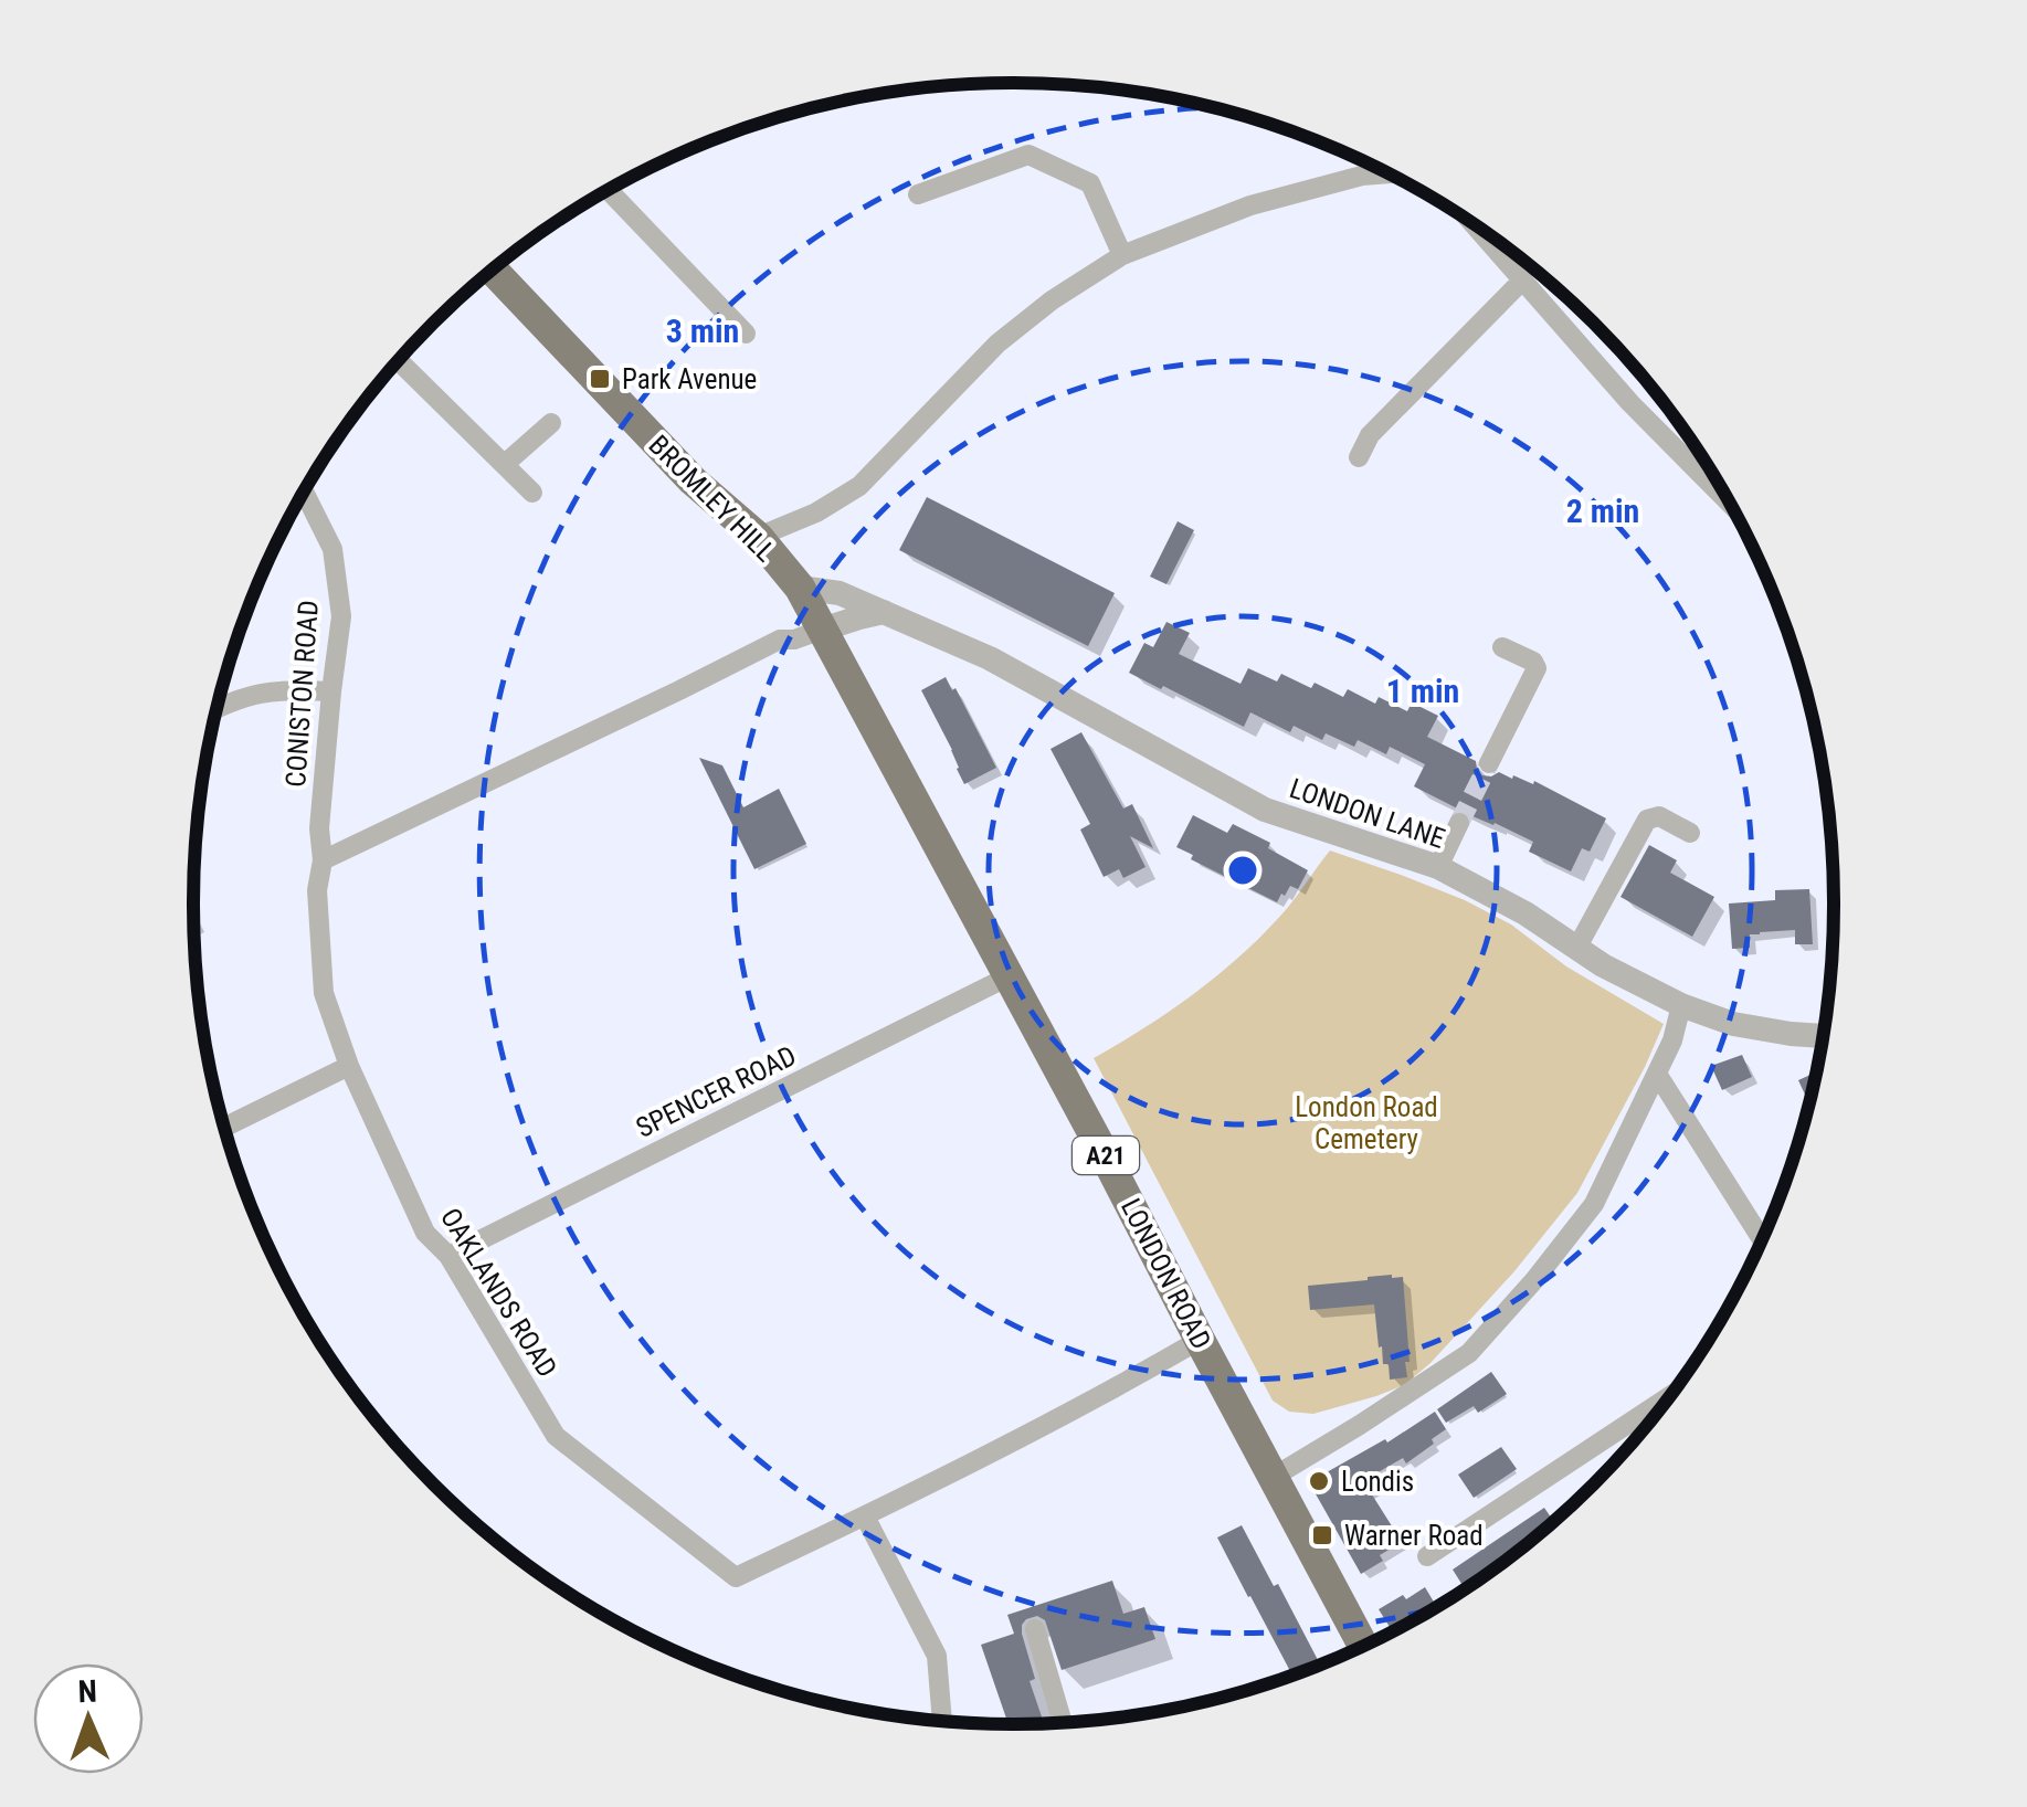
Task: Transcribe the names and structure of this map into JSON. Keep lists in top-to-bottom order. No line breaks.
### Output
{"streets":{"main road":["BROMLEY HILL","A21","LONDON ROAD"],"street":["CONISTON ROAD","LONDON LANE","SPENCER ROAD","OAKLANDS ROAD"]},"crossings":[["BROMLEY HILL","LONDON LANE"],["BROMLEY HILL","LONDON ROAD"],["CONISTON ROAD","OAKLANDS ROAD"],["SPENCER ROAD","LONDON ROAD"],["SPENCER ROAD","OAKLANDS ROAD"],["LONDON ROAD","OAKLANDS ROAD"]],"parks":["London Road Cemetery"],"places":{"transit":["Park Avenue","Warner Road"],"other":["Londis"]},"north":"top","rings":["3 min","2 min","1 min"]}
